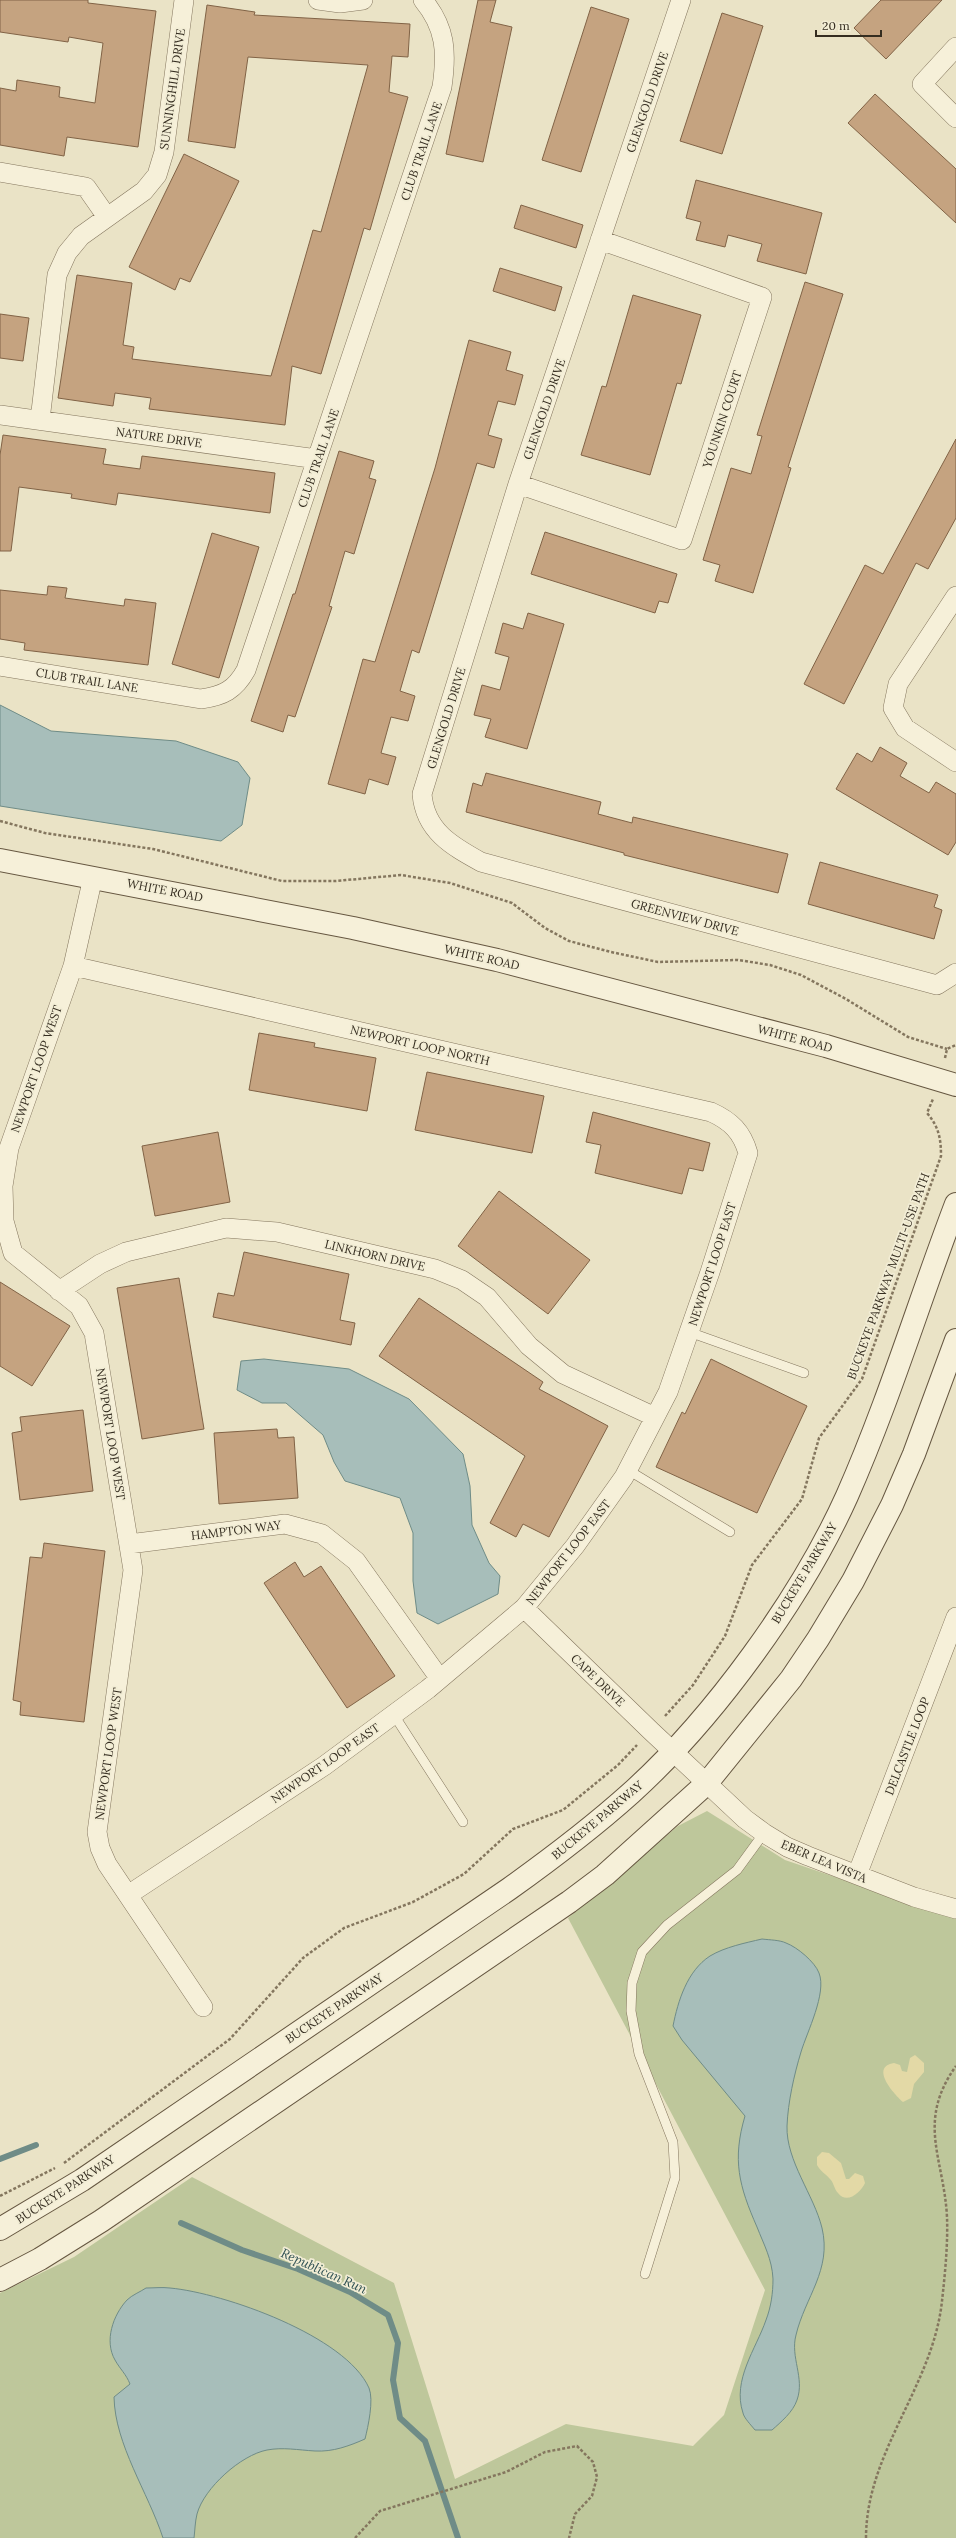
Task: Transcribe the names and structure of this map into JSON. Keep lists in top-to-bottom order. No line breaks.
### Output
{"streets":{"street":["SUNNINGHILL DRIVE","GLENGOLD DRIVE","CLUB TRAIL LANE","YOUNKIN COURT","NATURE DRIVE","WHITE ROAD","GREENVIEW DRIVE","NEWPORT LOOP NORTH","NEWPORT LOOP WEST","LINKHORN DRIVE","NEWPORT LOOP EAST","HAMPTON WAY","BUCKEYE PARKWAY","CAPE DRIVE","DELCASTLE LOOP","EBER LEA VISTA"],"path":["BUCKEYE PARKWAY MULTI-USE PATH"]},"crossings":[["SUNNINGHILL DRIVE","NATURE DRIVE"],["GLENGOLD DRIVE","YOUNKIN COURT"],["GLENGOLD DRIVE","GREENVIEW DRIVE"],["CLUB TRAIL LANE","NATURE DRIVE"],["WHITE ROAD","NEWPORT LOOP WEST"],["NEWPORT LOOP NORTH","NEWPORT LOOP WEST"],["NEWPORT LOOP NORTH","NEWPORT LOOP EAST"],["NEWPORT LOOP WEST","LINKHORN DRIVE"],["NEWPORT LOOP WEST","NEWPORT LOOP EAST"],["NEWPORT LOOP WEST","HAMPTON WAY"],["LINKHORN DRIVE","NEWPORT LOOP EAST"],["NEWPORT LOOP EAST","HAMPTON WAY"],["NEWPORT LOOP EAST","CAPE DRIVE"],["BUCKEYE PARKWAY MULTI-USE PATH","CAPE DRIVE"],["BUCKEYE PARKWAY","CAPE DRIVE"],["BUCKEYE PARKWAY","EBER LEA VISTA"],["CAPE DRIVE","EBER LEA VISTA"],["DELCASTLE LOOP","EBER LEA VISTA"]],"water":["Republican Run"],"scale_bar":"20 m"}
